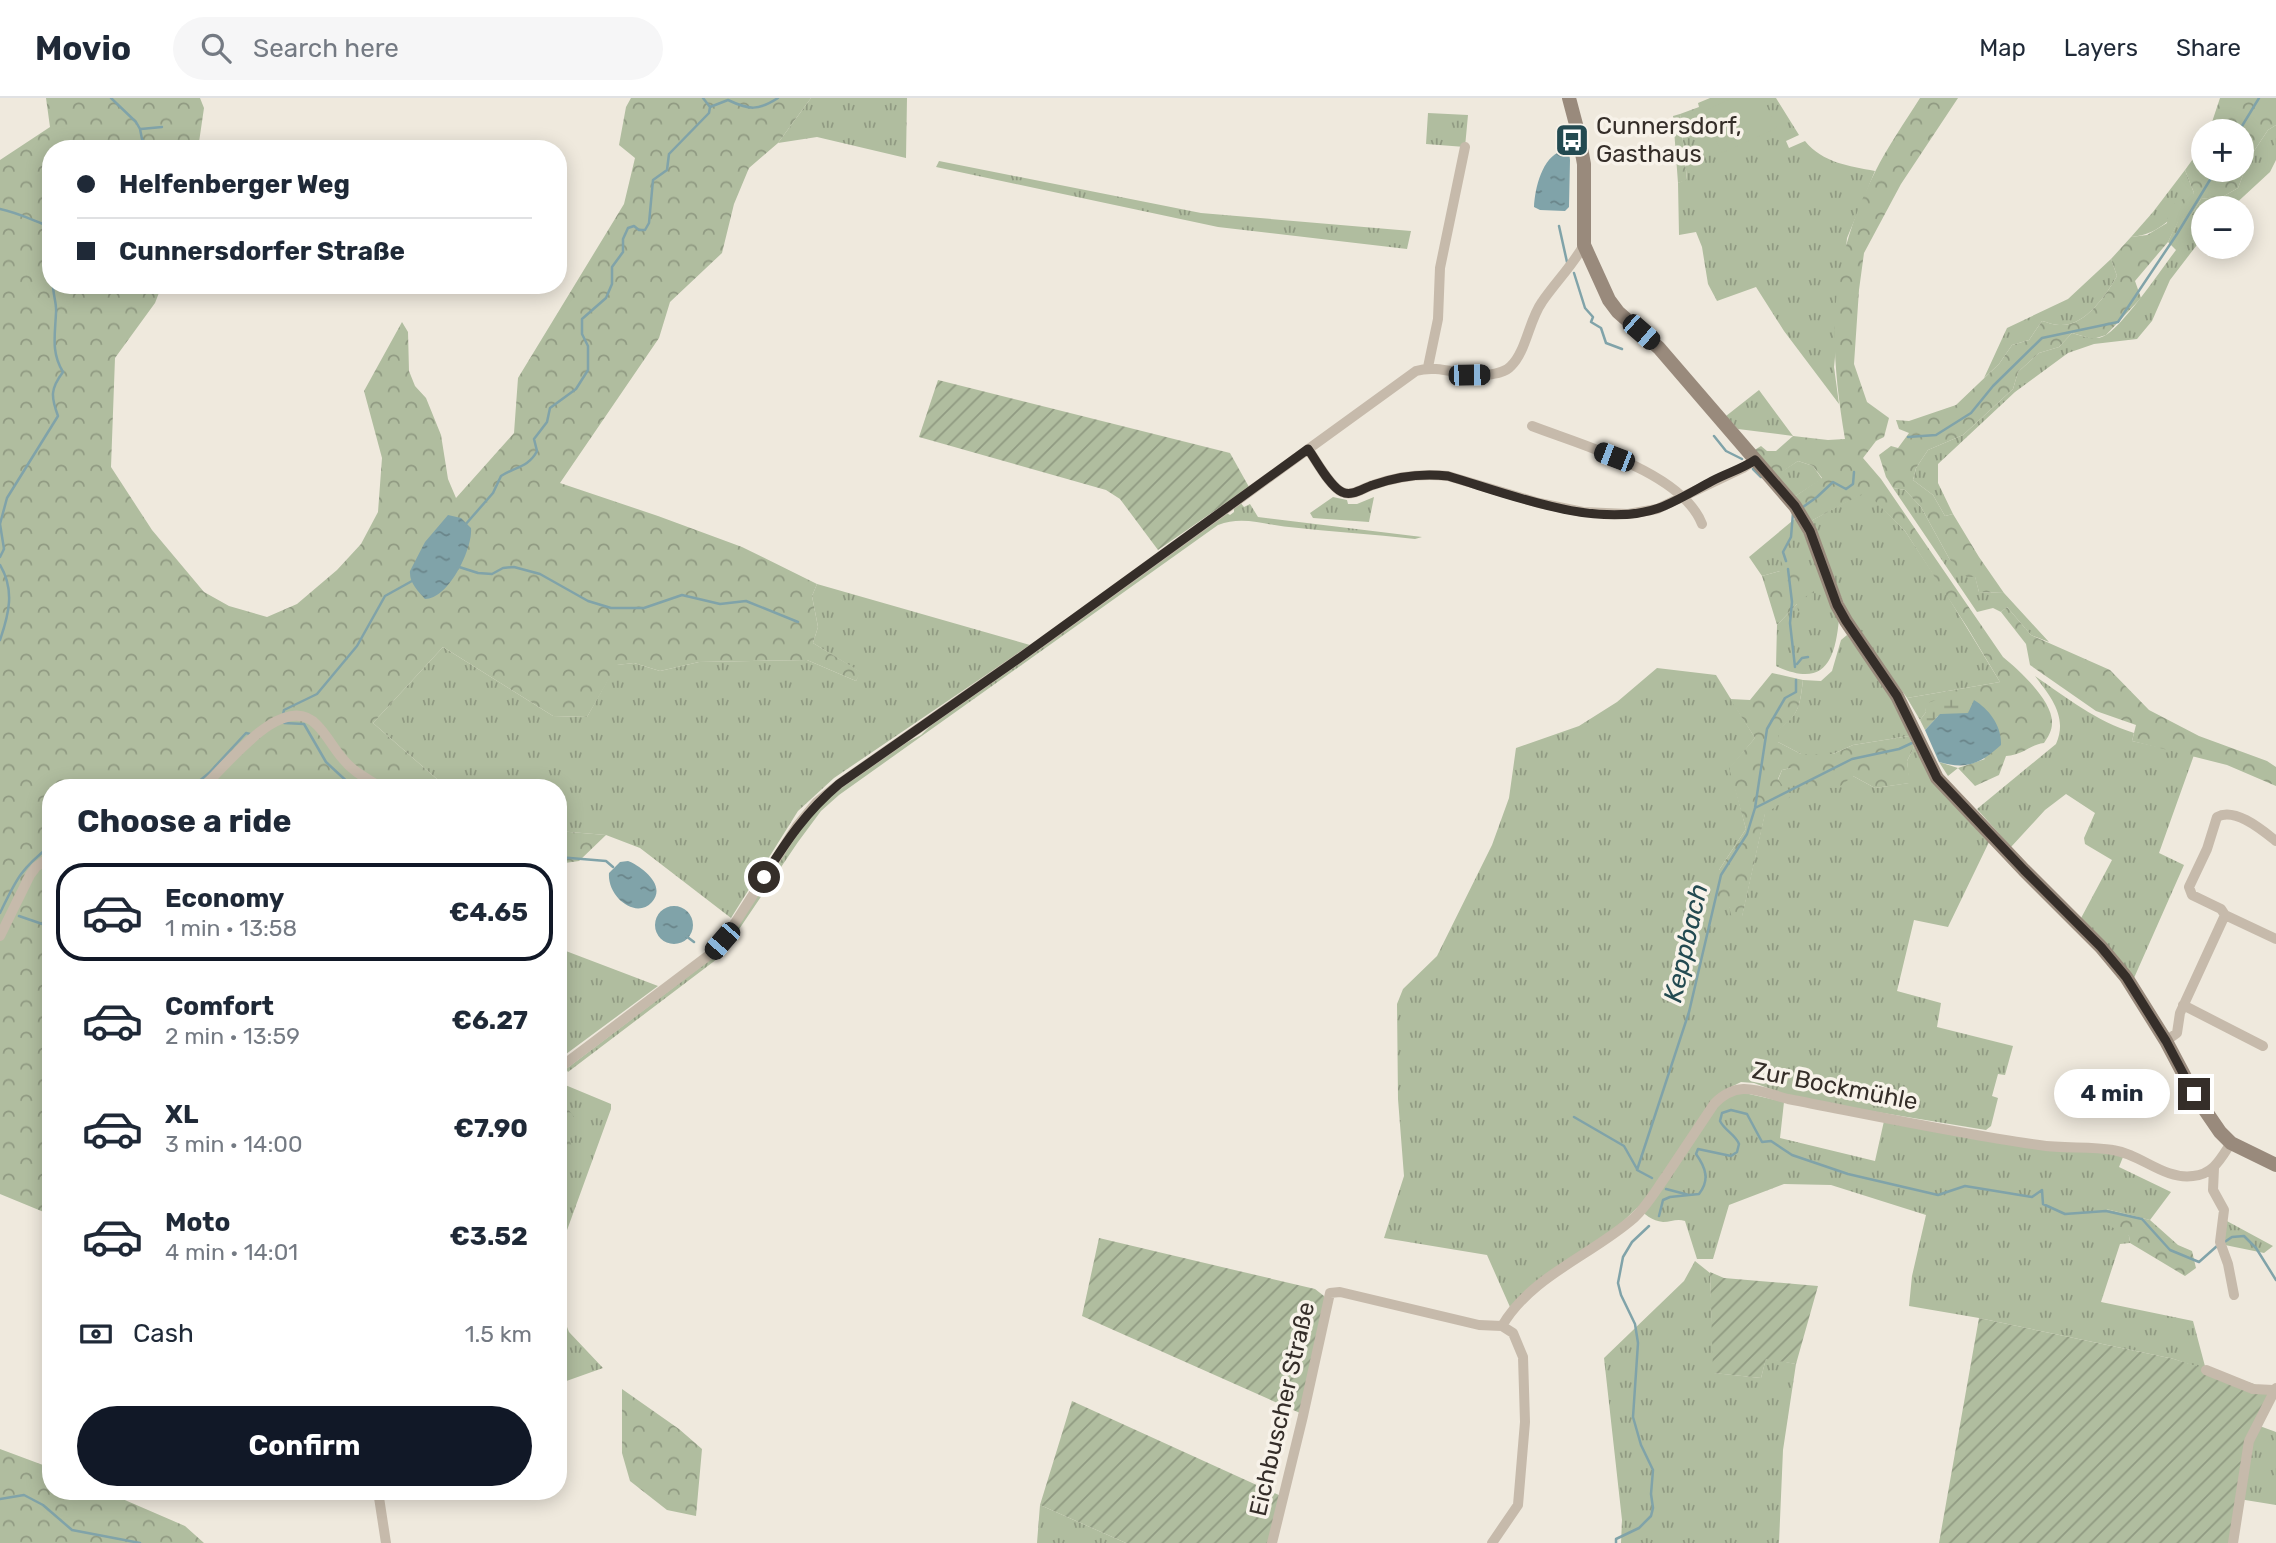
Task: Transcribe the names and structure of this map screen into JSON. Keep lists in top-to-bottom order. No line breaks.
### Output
{"streets":{"street":["Zur Bockmühle","Eichbuscher Straße"]},"crossings":[["Zur Bockmühle","Eichbuscher Straße"]],"water":["Keppbach"],"places":{"bus stop":["Cunnersdorf, Gasthaus"]},"page":{"header":"Movio","search":"Search here","nav":["Map","Layers","Share"],"map_buttons":["+","−"],"banner":["Helfenberger Weg","Cunnersdorfer Straße"],"heading":"Choose a ride","list":[{"name":"Economy","note":"1 min · 13:58","value":"€4.65"},{"name":"Comfort","note":"2 min · 13:59","value":"€6.27"},{"name":"XL","note":"3 min · 14:00","value":"€7.90"},{"name":"Moto","note":"4 min · 14:01","value":"€3.52"}],"bubble":"4 min","pay":["Cash","1.5 km"],"buttons":"Confirm"}}
